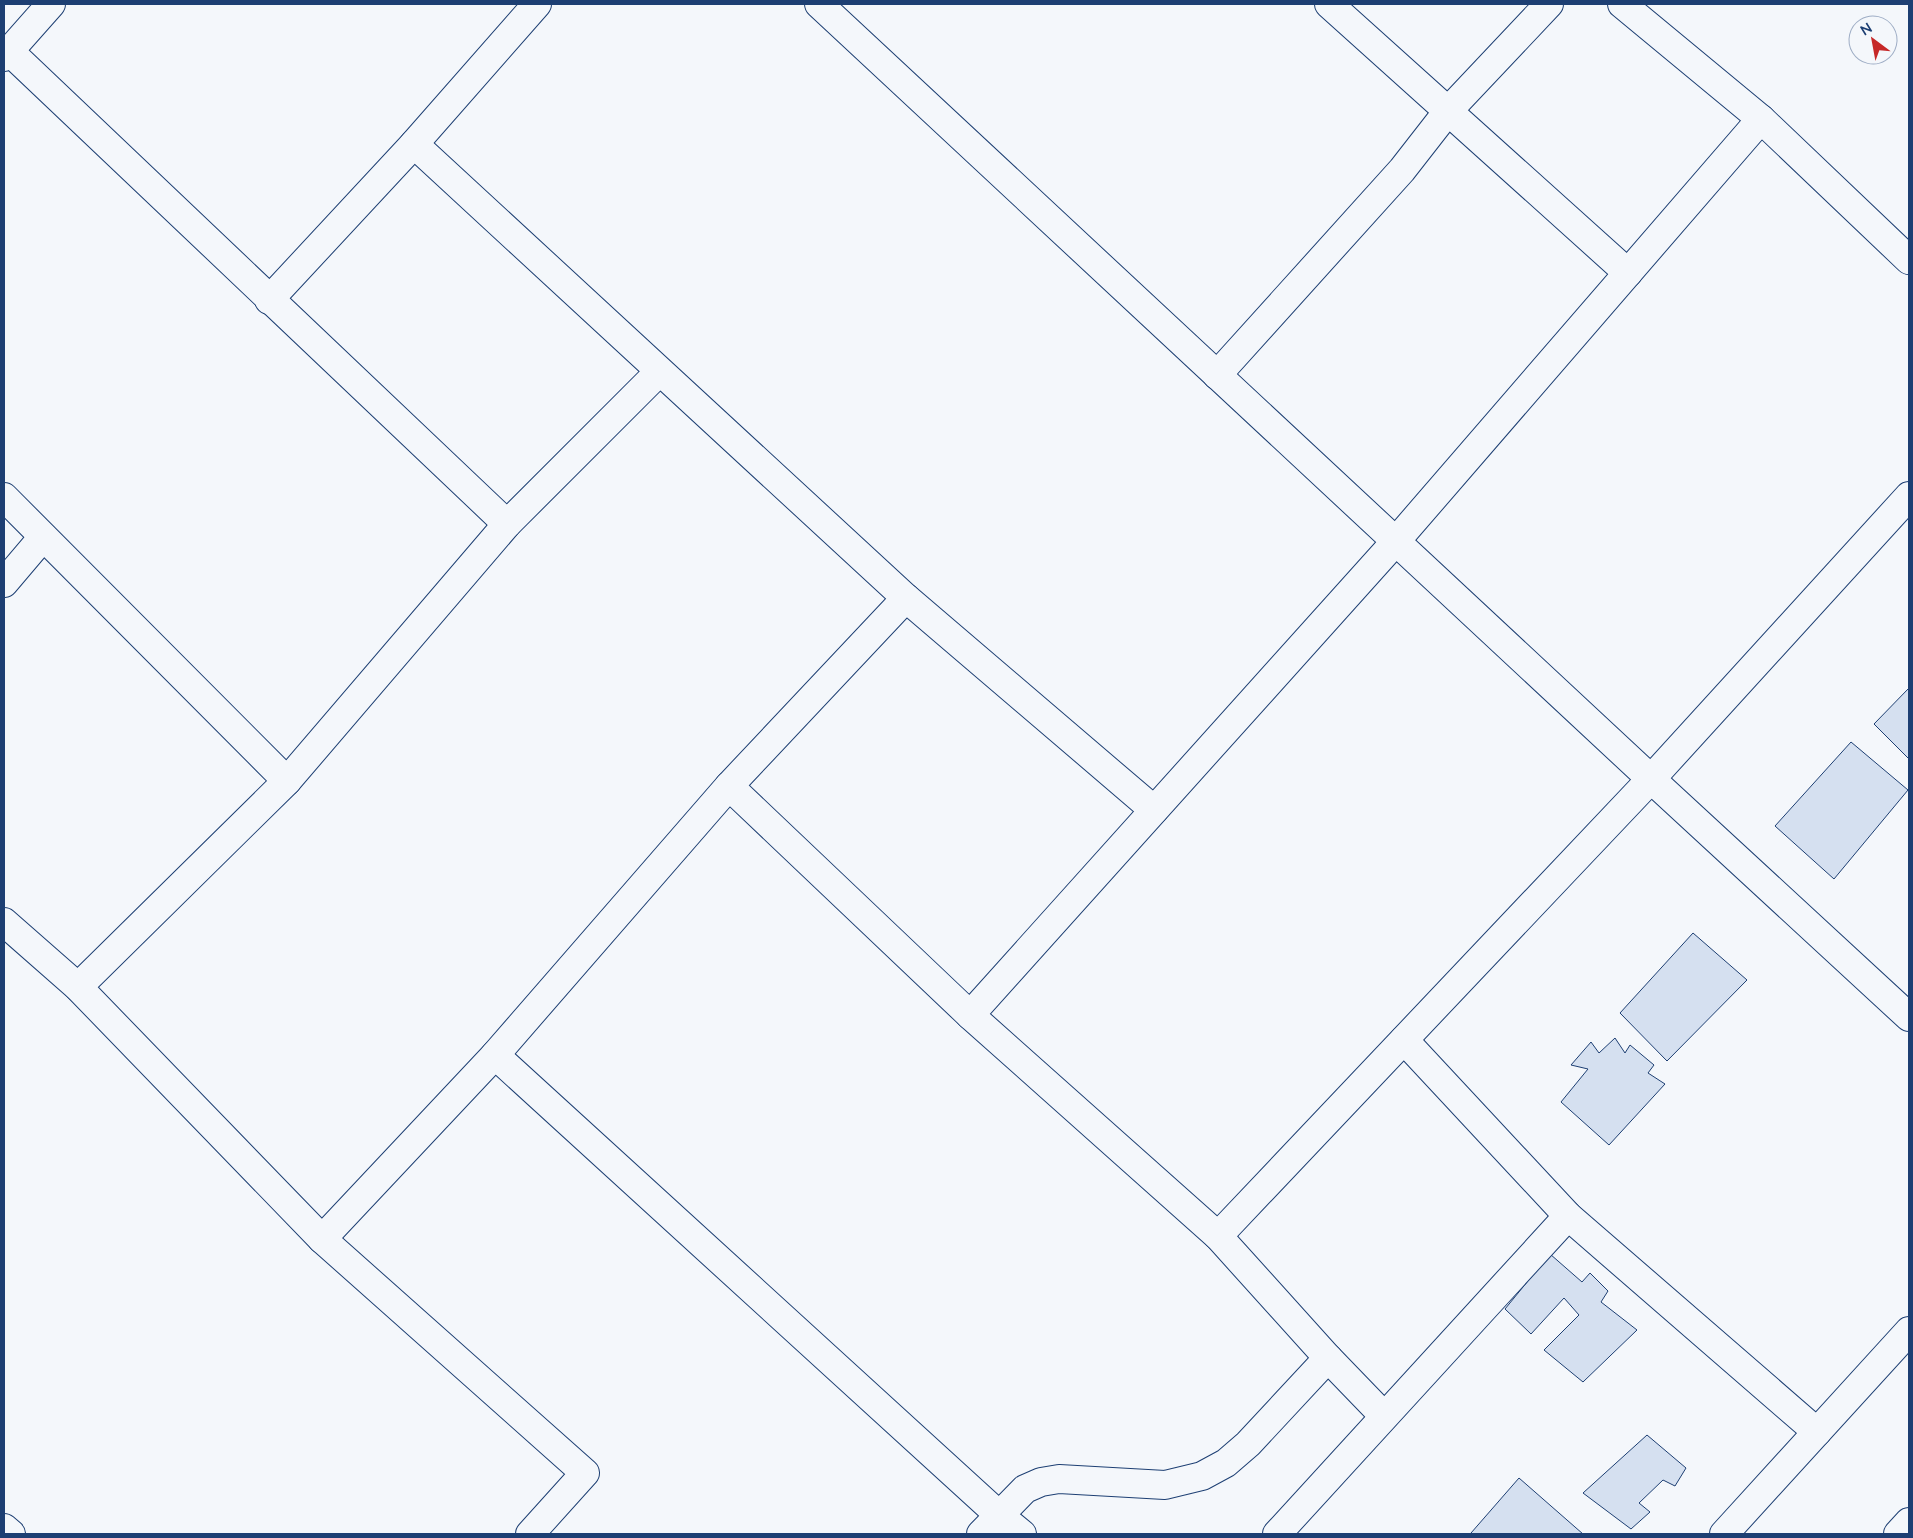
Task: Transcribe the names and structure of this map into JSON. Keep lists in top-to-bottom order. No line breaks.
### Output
{"north":"top left"}
